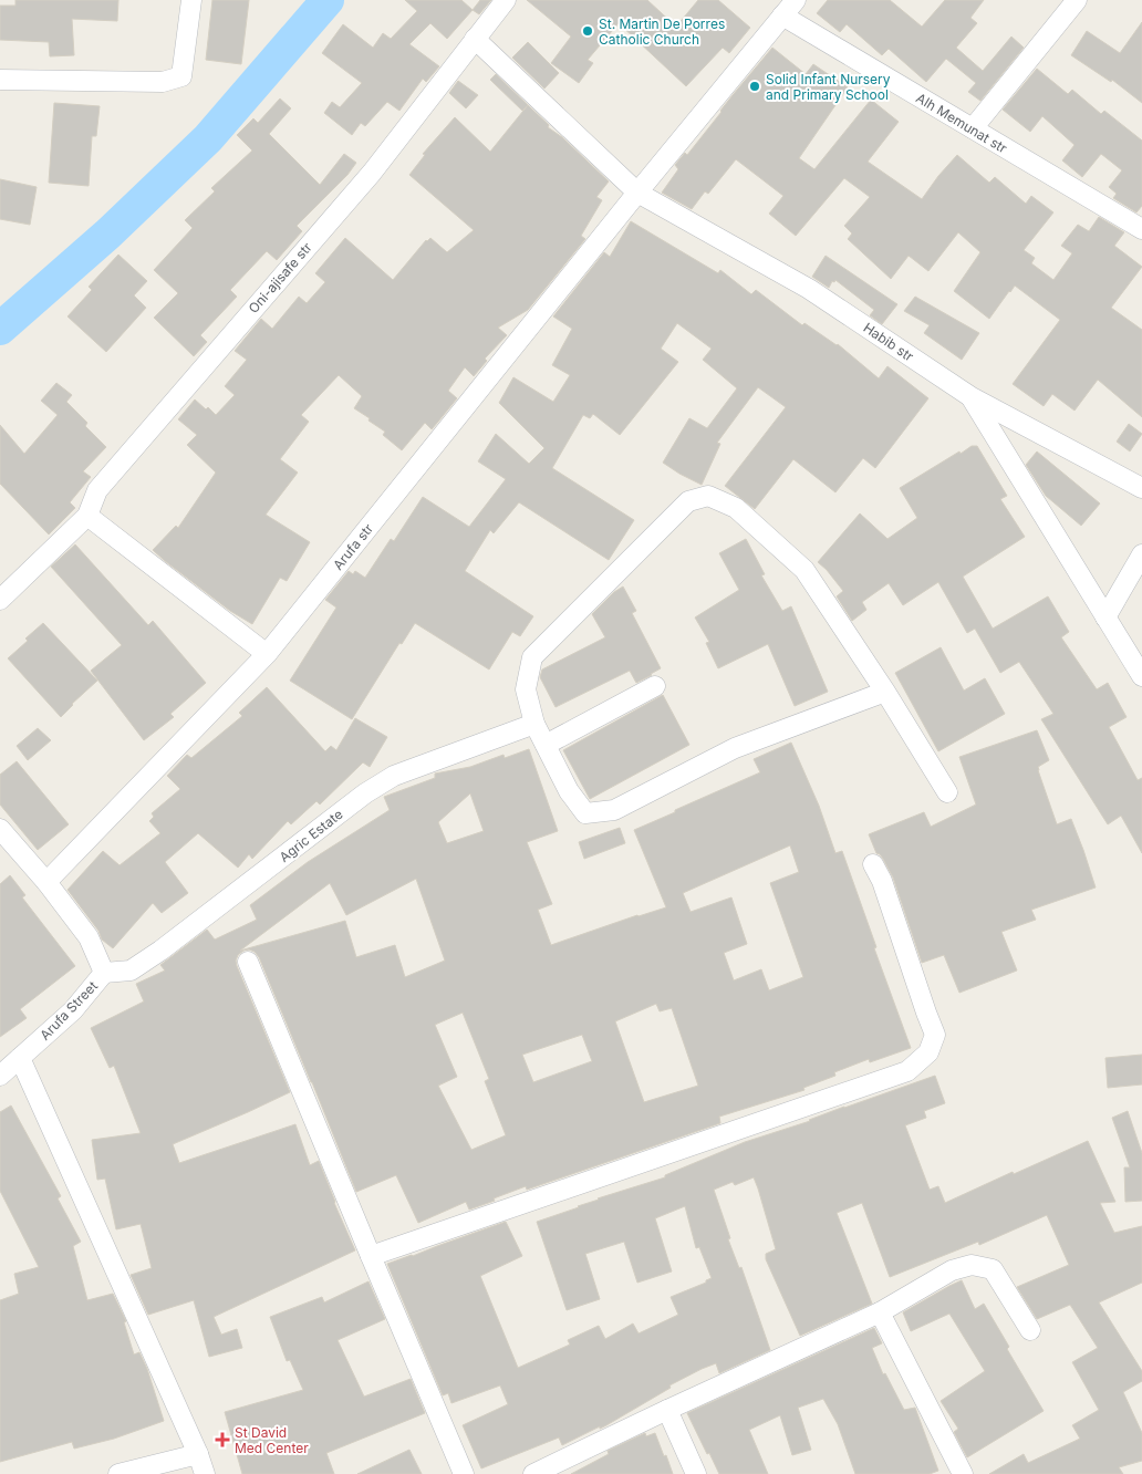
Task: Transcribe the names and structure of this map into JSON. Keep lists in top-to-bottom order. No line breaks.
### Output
{"streets":{"street":["Alh Memunat str","Oni-ajisafe str","Habib str","Arufa str","Agric Estate","Arufa Street"]},"crossings":[["Habib str","Arufa str"],["Arufa str","Arufa Street"],["Agric Estate","Arufa Street"]],"places":{"other":["St. Martin De Porres Catholic Church","Solid Infant Nursery and Primary School"],"health":["St David Med Center"]}}
